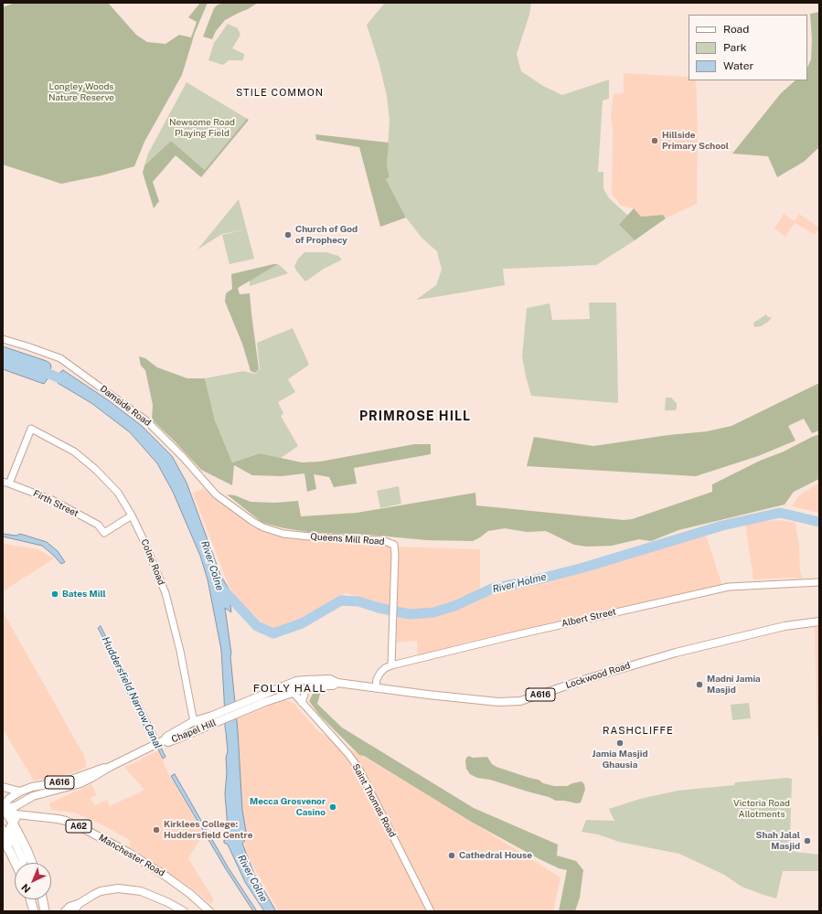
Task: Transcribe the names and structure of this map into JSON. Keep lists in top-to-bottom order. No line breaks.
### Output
{"streets":{"main road":["Lockwood Road","A616","Chapel Hill","A62","Manchester Road"],"street":["Damside Road","Firth Street","Queens Mill Road","Colne Road","Albert Street","Saint Thomas Road"]},"crossings":[["Damside Road","Queens Mill Road"],["Firth Street","Colne Road"],["Queens Mill Road","Albert Street"],["Colne Road","Chapel Hill"],["Albert Street","Lockwood Road"],["Albert Street","A616"],["Lockwood Road","A616"],["A616","Chapel Hill"],["A616","Saint Thomas Road"],["A62","Manchester Road"]],"districts":["STILE COMMON","PRIMROSE HILL","FOLLY HALL","RASHCLIFFE"],"water":["River Colne","River Holme","Huddersfield Narrow Canal"],"parks":["Longley Woods Nature Reserve","Newsome Road Playing Field","Victoria Road Allotments"],"places":["Hillside Primary School","Church of God of Prophecy","Bates Mill","Madni Jamia Masjid","Jamia Masjid Ghausia","Mecca Grosvenor Casino","Kirklees College: Huddersfield Centre","Shah Jalal Masjid","Cathedral House"],"legend":["Road","Park","Water"],"north":"bottom left"}
